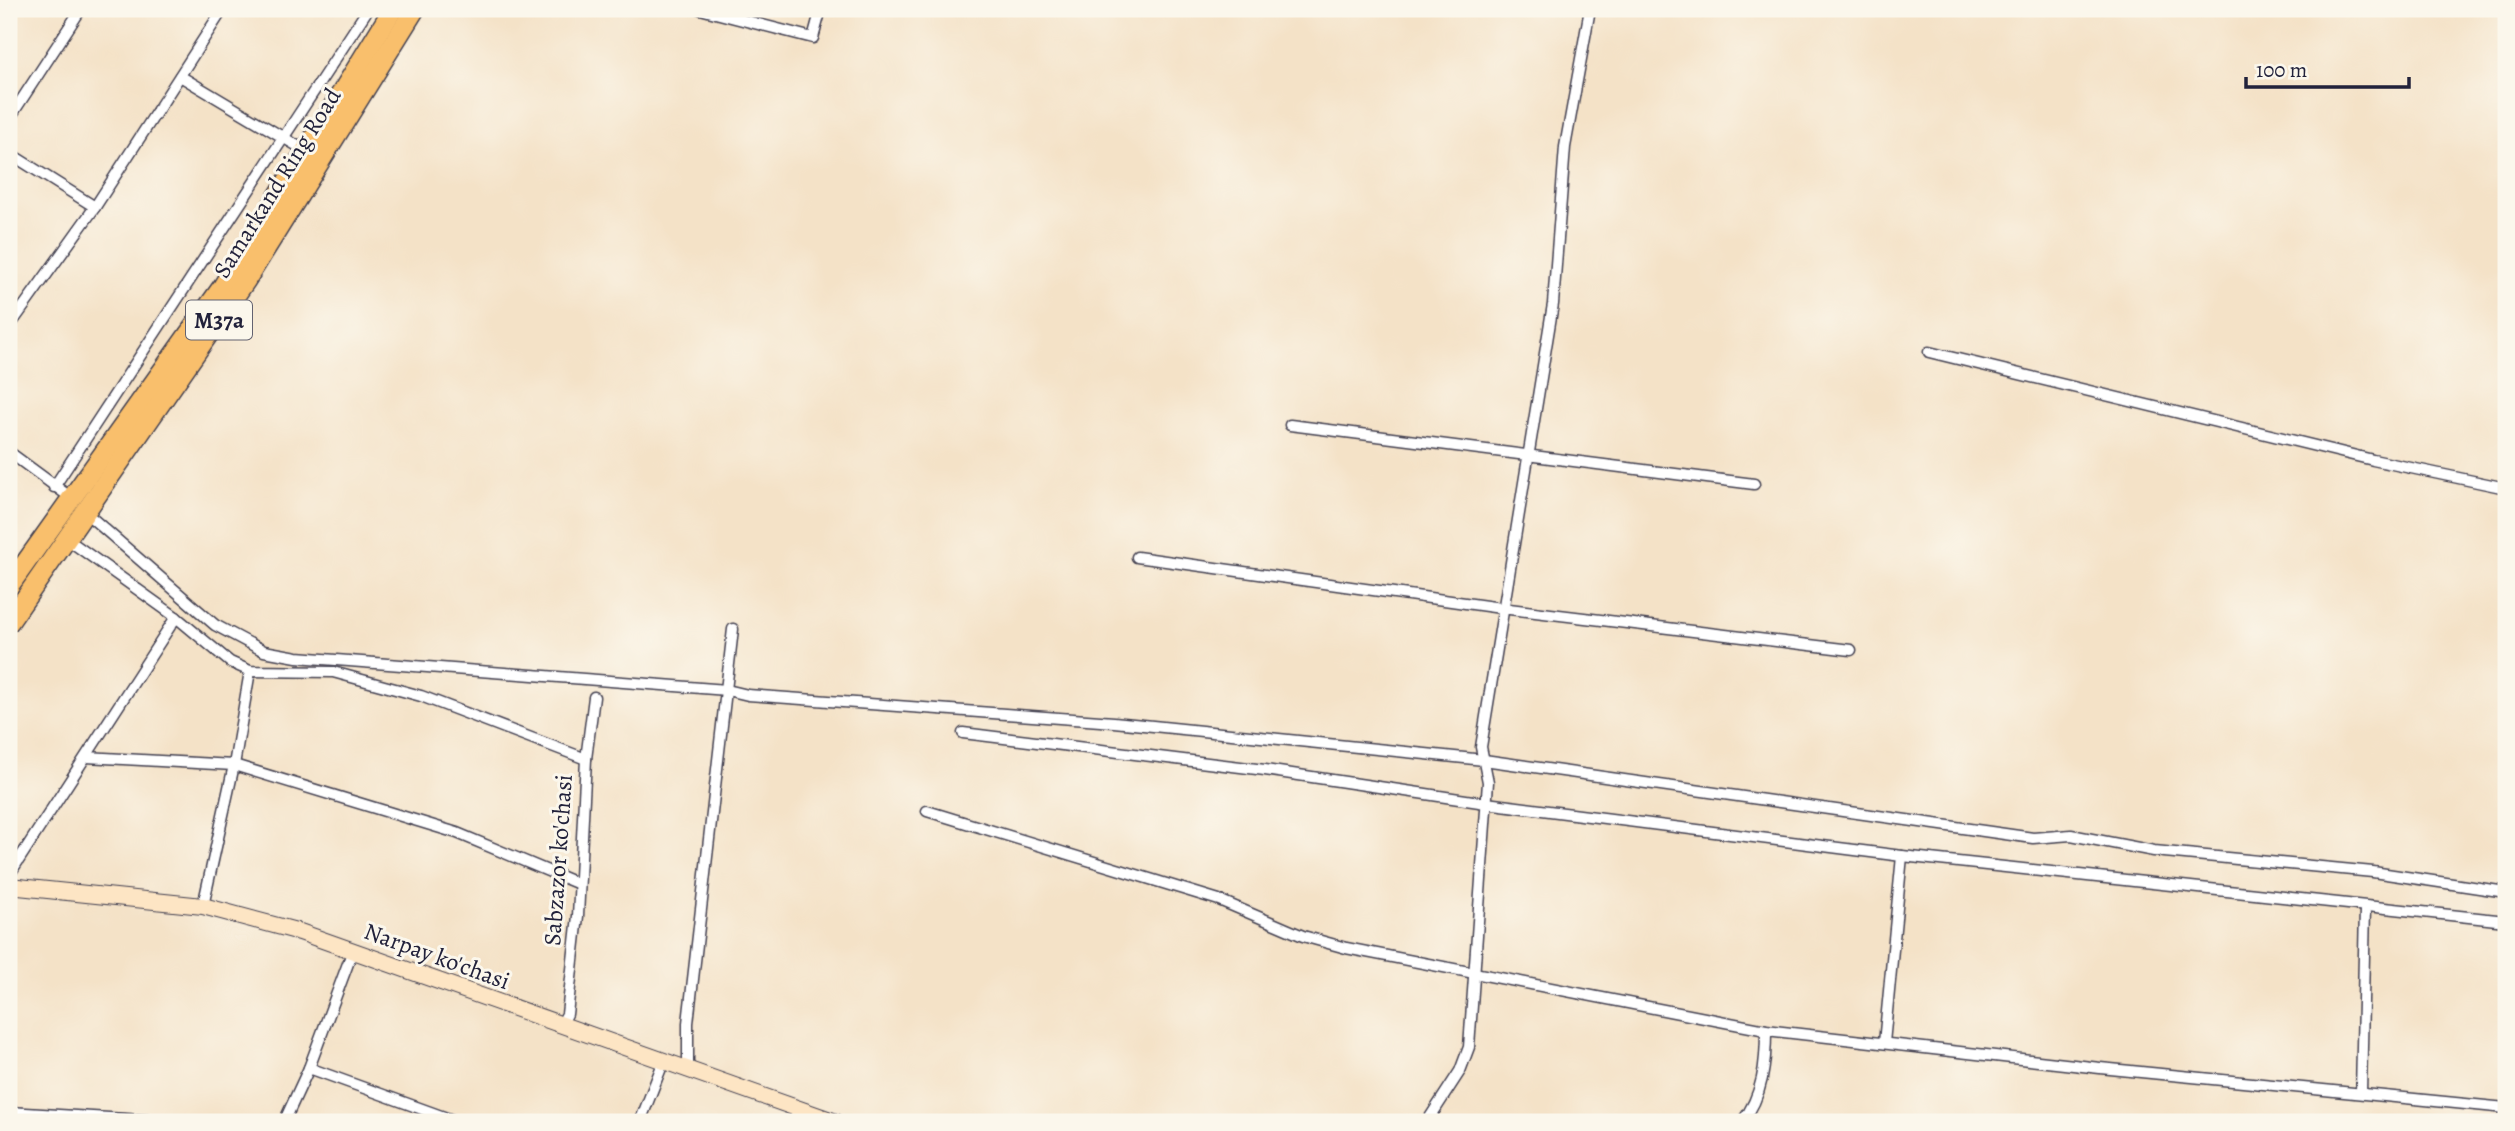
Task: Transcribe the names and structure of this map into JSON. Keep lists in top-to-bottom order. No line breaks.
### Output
{"streets":{"highway":["Samarkand Ring Road","M37a"],"street":["Sabzazor ko'chasi","Narpay ko'chasi"]},"crossings":[["Sabzazor ko'chasi","Narpay ko'chasi"]],"scale_bar":"100 m"}
